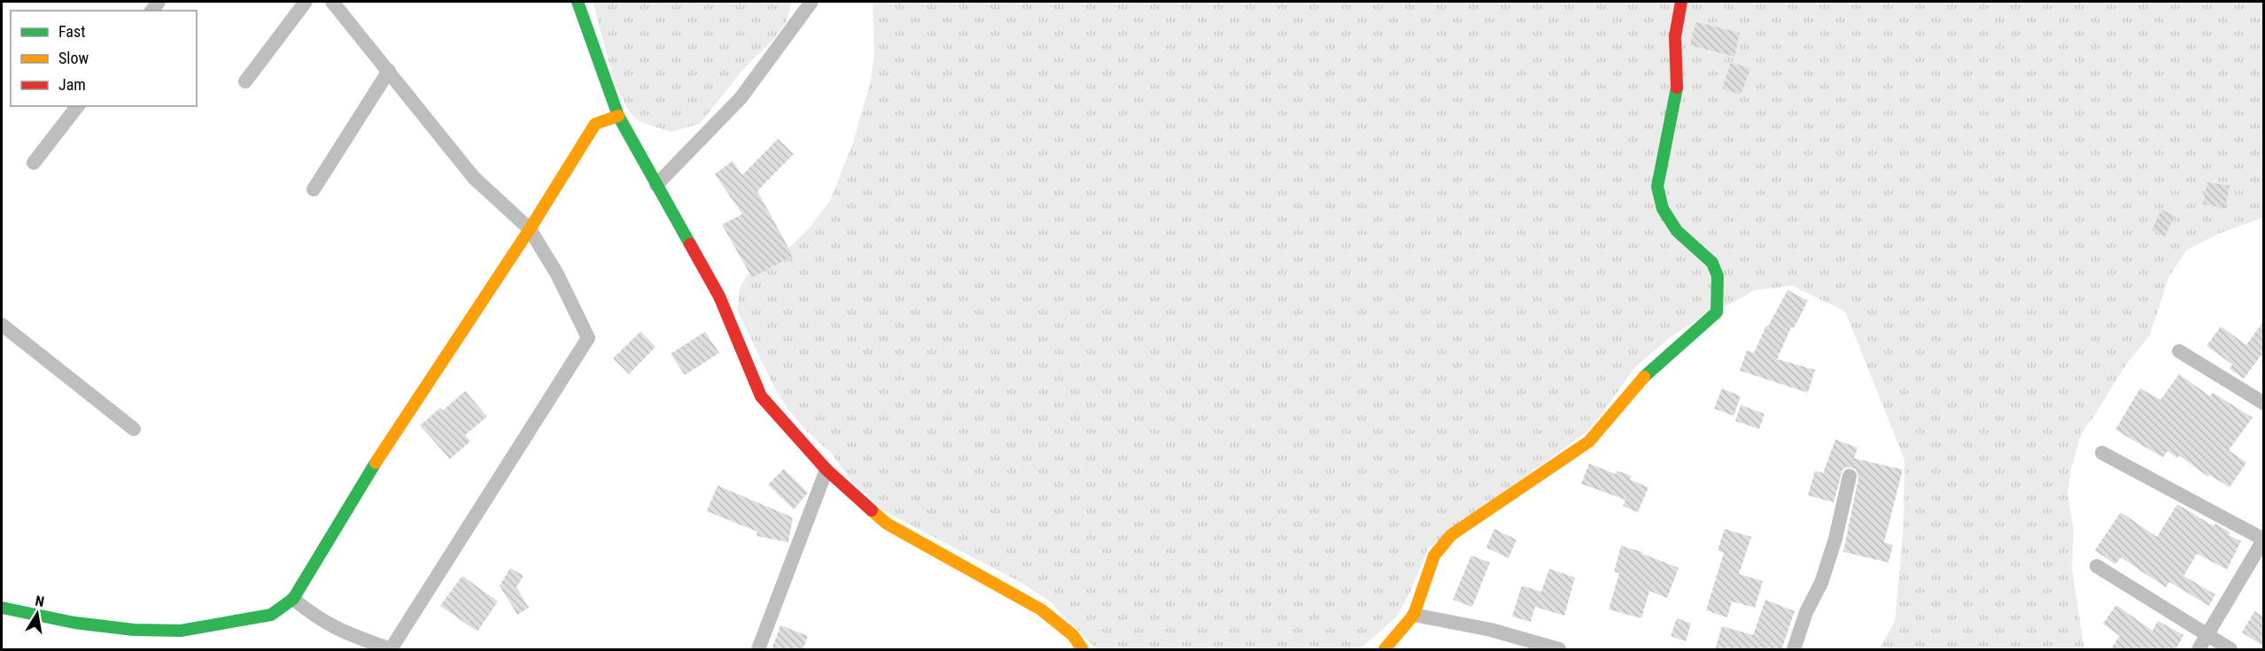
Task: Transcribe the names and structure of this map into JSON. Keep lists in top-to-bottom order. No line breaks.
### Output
{"legend":["Fast","Slow","Jam"],"north":"top"}
